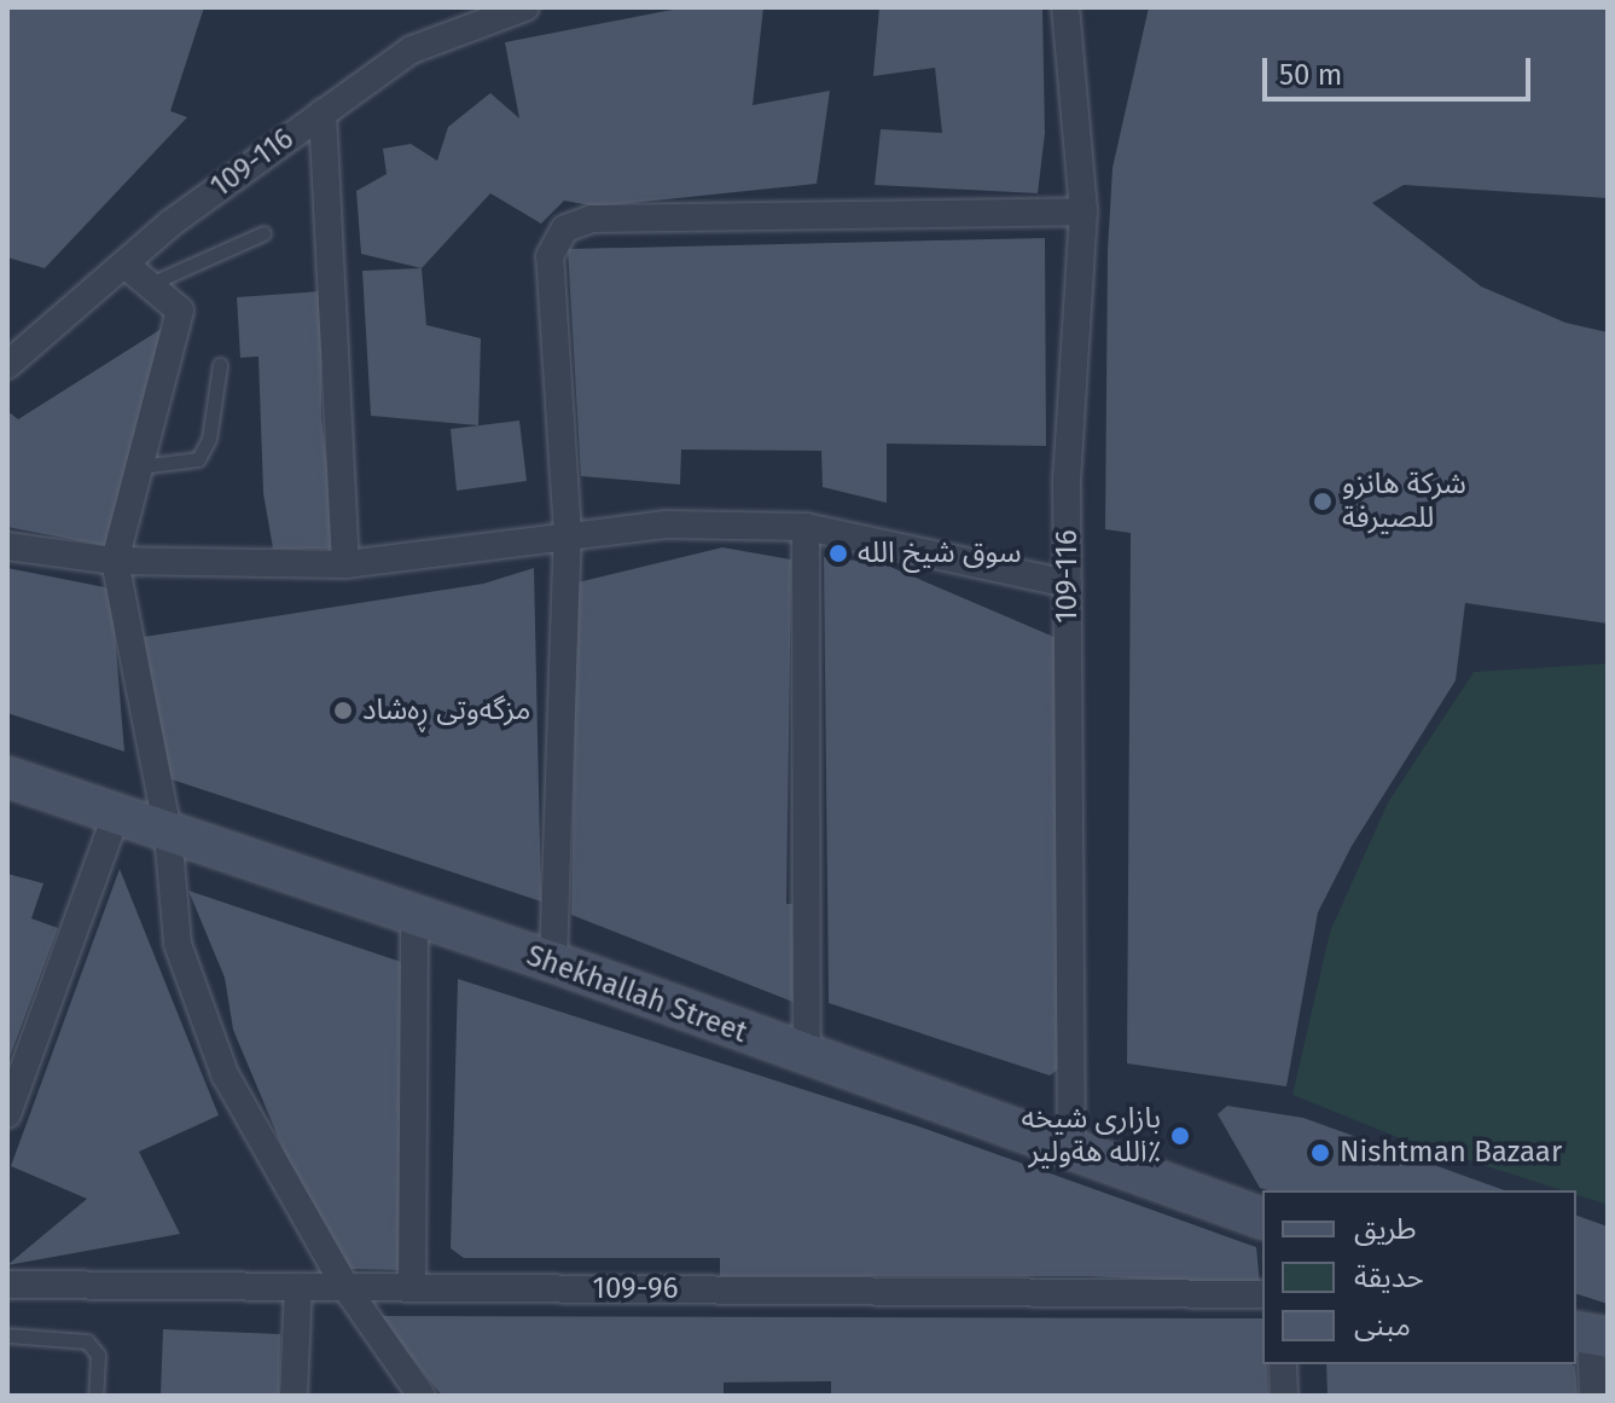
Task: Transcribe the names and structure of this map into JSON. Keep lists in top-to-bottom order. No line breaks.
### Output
{"streets":{"street":["109-116","Shekhallah Street","109-96"]},"crossings":[["109-116","Shekhallah Street"]],"places":["شركة هانزو للصيرفة","سوق شيخ الله","مزگەوتی ڕەشاد","بازاری شیخه الله هةولیر٪","Nishtman Bazaar"],"legend":["طريق","حديقة","مبنى"],"scale_bar":"50 m"}
